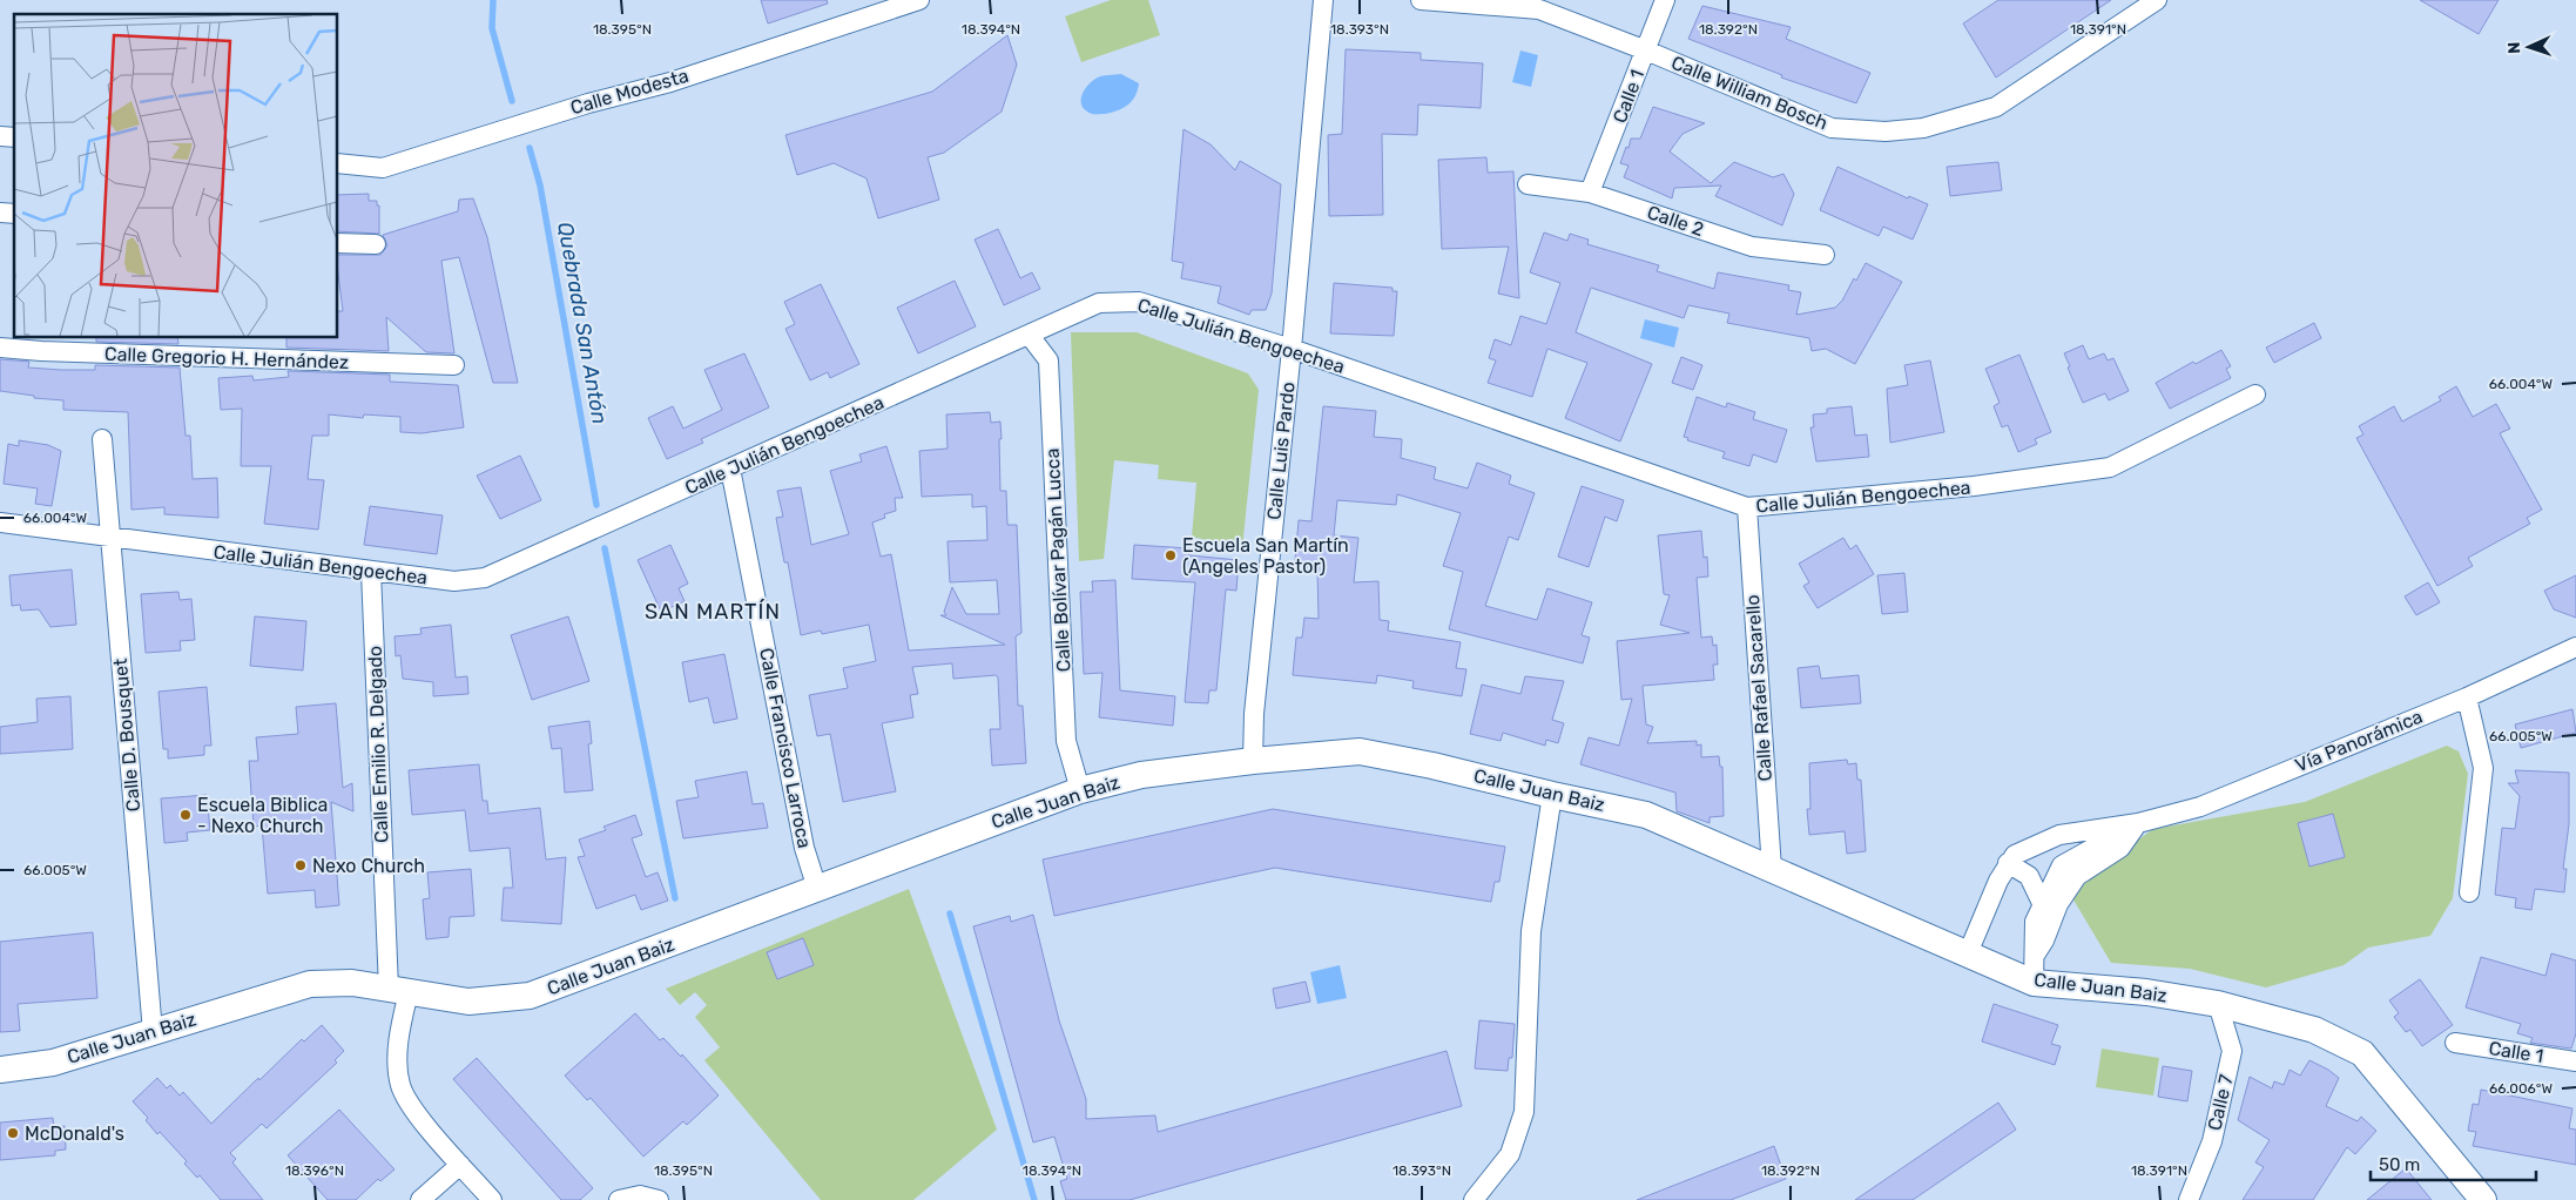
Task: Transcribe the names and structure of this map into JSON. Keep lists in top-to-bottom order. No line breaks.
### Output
{"streets":{"street":["Calle Modesta","Calle William Bosch","Calle 1","Calle 2","Calle Julián Bengoechea","Calle Gregorio H. Hernández","Calle Luis Pardo","Calle Bolívar Pagán Lucca","Calle Rafael Sacarello","Calle D. Bousquet","Vía Panorámica","Calle Emilio R. Delgado","Calle Francisco Larroca","Calle Juan Baiz","Calle 7"]},"crossings":[["Calle William Bosch","Calle 1"],["Calle 1","Calle 2"],["Calle Julián Bengoechea","Calle Luis Pardo"],["Calle Julián Bengoechea","Calle Bolívar Pagán Lucca"],["Calle Julián Bengoechea","Calle Rafael Sacarello"],["Calle Julián Bengoechea","Calle D. Bousquet"],["Calle Julián Bengoechea","Calle Emilio R. Delgado"],["Calle Julián Bengoechea","Calle Francisco Larroca"],["Calle Luis Pardo","Calle Juan Baiz"],["Calle Bolívar Pagán Lucca","Calle Juan Baiz"],["Calle Rafael Sacarello","Calle Juan Baiz"],["Calle D. Bousquet","Calle Juan Baiz"],["Vía Panorámica","Calle Juan Baiz"],["Calle Emilio R. Delgado","Calle Juan Baiz"],["Calle Francisco Larroca","Calle Juan Baiz"],["Calle Juan Baiz","Calle 7"]],"districts":["SAN MARTÍN"],"water":["Quebrada San Antón"],"places":["Escuela San Martín (Angeles Pastor)","Escuela Biblica - Nexo Church","Nexo Church","McDonald's"],"scale_bar":"50 m","north":"left","coordinates":["18.395°N","18.394°N","18.393°N","18.392°N","18.391°N","66.004°W","66.005°W","66.006°W","18.396°N"]}
